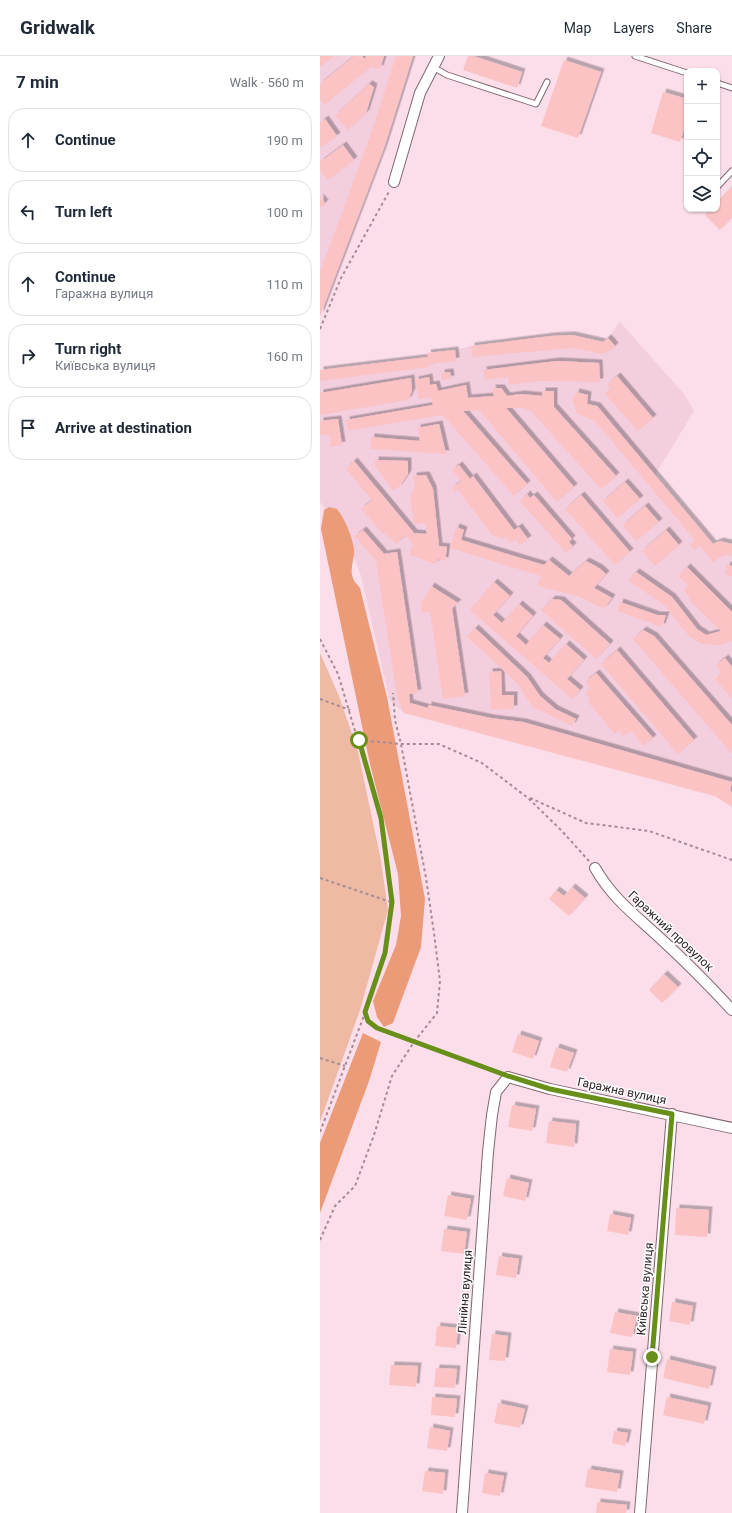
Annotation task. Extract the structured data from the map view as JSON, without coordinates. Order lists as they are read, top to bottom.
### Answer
{
  "streets": {
    "street": [
      "Гаражний провулок",
      "Гаражна вулиця",
      "Київська вулиця",
      "Лінійна вулиця"
    ]
  },
  "crossings": [
    ["Гаражна вулиця", "Київська вулиця"],
    ["Гаражна вулиця", "Лінійна вулиця"]
  ],
  "page": {
    "header": "Gridwalk",
    "nav": ["Map", "Layers", "Share"],
    "heading": ["7 min", "Walk · 560 m"],
    "map_buttons": ["+", "−"],
    "list": [
      ["Continue", "190 m"],
      ["Turn left", "100 m"],
      ["Continue", "Гаражна вулиця", "110 m"],
      ["Turn right", "Київська вулиця", "160 m"],
      "Arrive at destination"
    ]
  }
}
